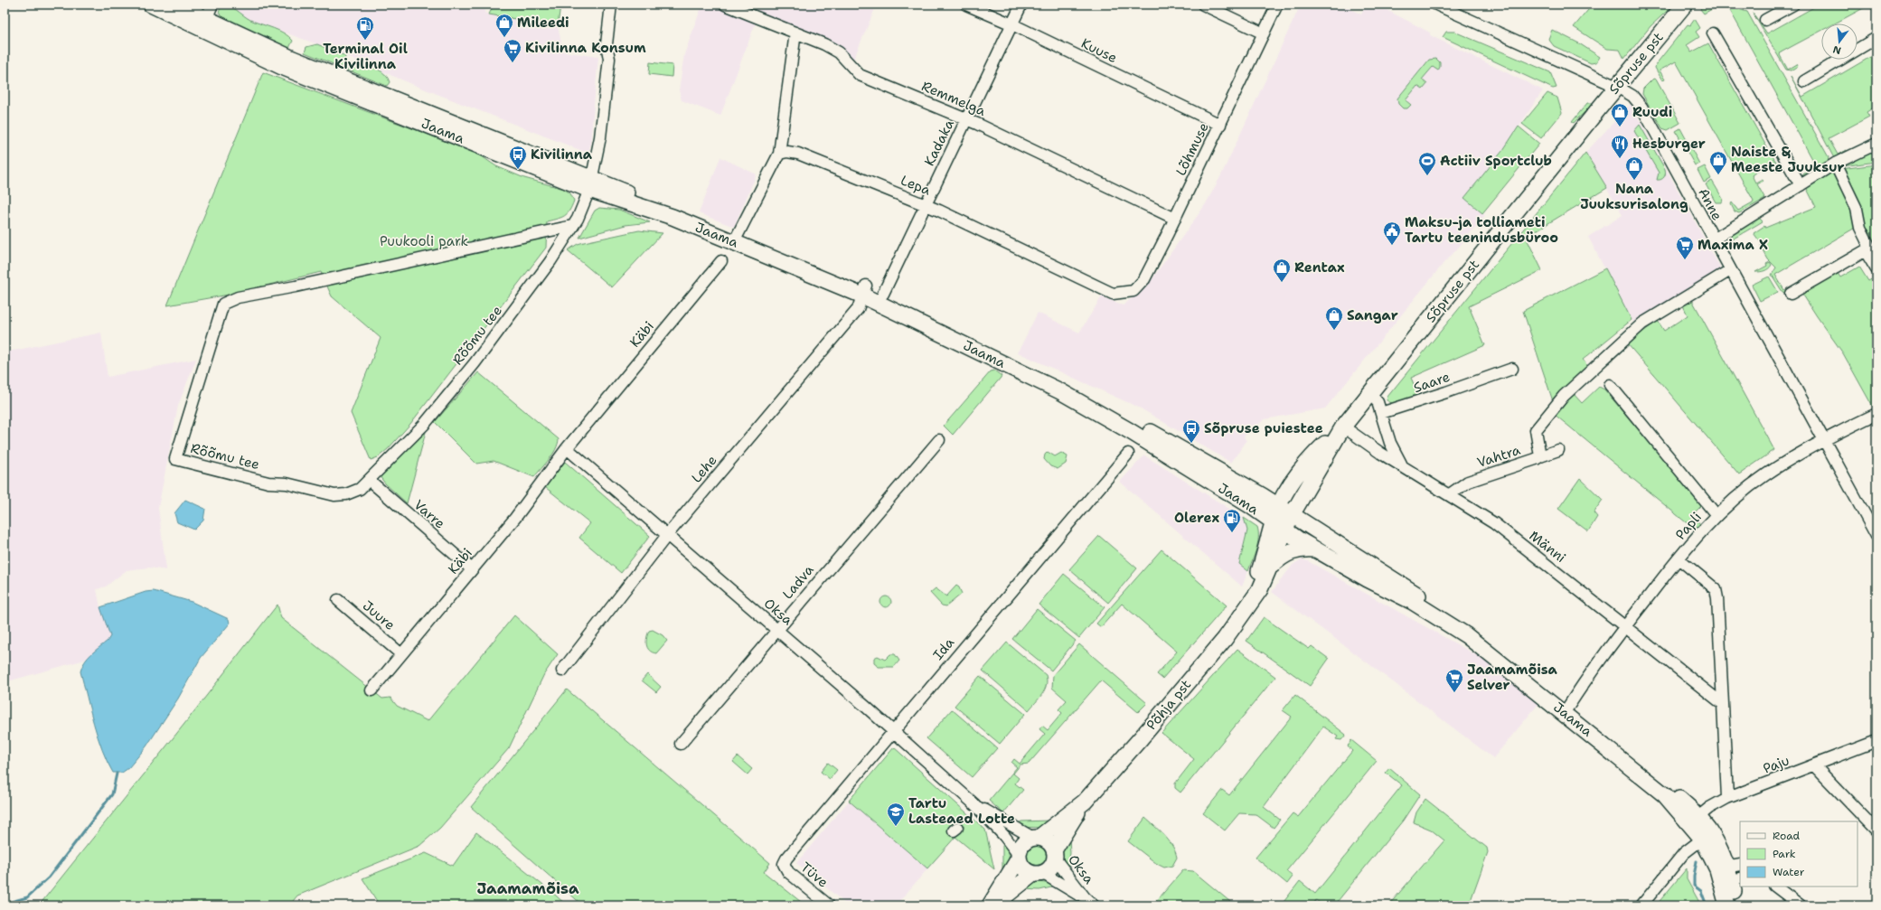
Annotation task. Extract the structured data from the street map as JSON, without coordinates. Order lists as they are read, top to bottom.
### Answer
{
  "streets": {
    "main road": ["Sõpruse pst", "Jaama", "Põhja pst"],
    "street": [
      "Kuuse",
      "Remmelga",
      "Kadaka",
      "Lõhmuse",
      "Lepa",
      "Anne",
      "Käbi",
      "Rõõmu tee",
      "Saare",
      "Vahtra",
      "Lehe",
      "Varre",
      "Papli",
      "Männi",
      "Ladva",
      "Oksa",
      "Juure",
      "Ida",
      "Paju",
      "Tüve"
    ]
  },
  "crossings": [
    ["Kuuse", "Kadaka"],
    ["Kuuse", "Lõhmuse"],
    ["Sõpruse pst", "Jaama"],
    ["Sõpruse pst", "Anne"],
    ["Sõpruse pst", "Männi"],
    ["Sõpruse pst", "Põhja pst"],
    ["Remmelga", "Kadaka"],
    ["Remmelga", "Lõhmuse"],
    ["Jaama", "Kadaka"],
    ["Jaama", "Rõõmu tee"],
    ["Jaama", "Lehe"],
    ["Jaama", "Papli"],
    ["Jaama", "Põhja pst"],
    ["Jaama", "Paju"],
    ["Kadaka", "Lepa"],
    ["Lõhmuse", "Lepa"],
    ["Anne", "Papli"],
    ["Käbi", "Varre"],
    ["Käbi", "Oksa"],
    ["Käbi", "Juure"],
    ["Rõõmu tee", "Varre"],
    ["Vahtra", "Männi"],
    ["Lehe", "Oksa"],
    ["Papli", "Männi"],
    ["Ladva", "Oksa"],
    ["Oksa", "Ida"],
    ["Oksa", "Põhja pst"],
    ["Ida", "Tüve"]
  ],
  "districts": ["Jaamamõisa"],
  "parks": ["Puukooli park"],
  "places": {
    "shop": [
      "Mileedi",
      "Ruudi",
      "Naiste & Meeste Juuksur",
      "Nana Juuksurisalong",
      "Rentax",
      "Sangar"
    ],
    "fuel station": ["Terminal Oil Kivilinna", "Olerex"],
    "supermarket": ["Kivilinna Konsum", "Maxima X", "Jaamamõisa Selver"],
    "restaurant": ["Hesburger"],
    "bus stop": ["Kivilinna", "Sõpruse puiestee"],
    "sports": ["Actiiv Sportclub"],
    "public building": ["Maksu-ja tolliameti Tartu teenindusbüroo"],
    "school or university": ["Tartu Lasteaed Lotte"]
  },
  "legend": ["Road", "Park", "Water"],
  "north": "bottom"
}
